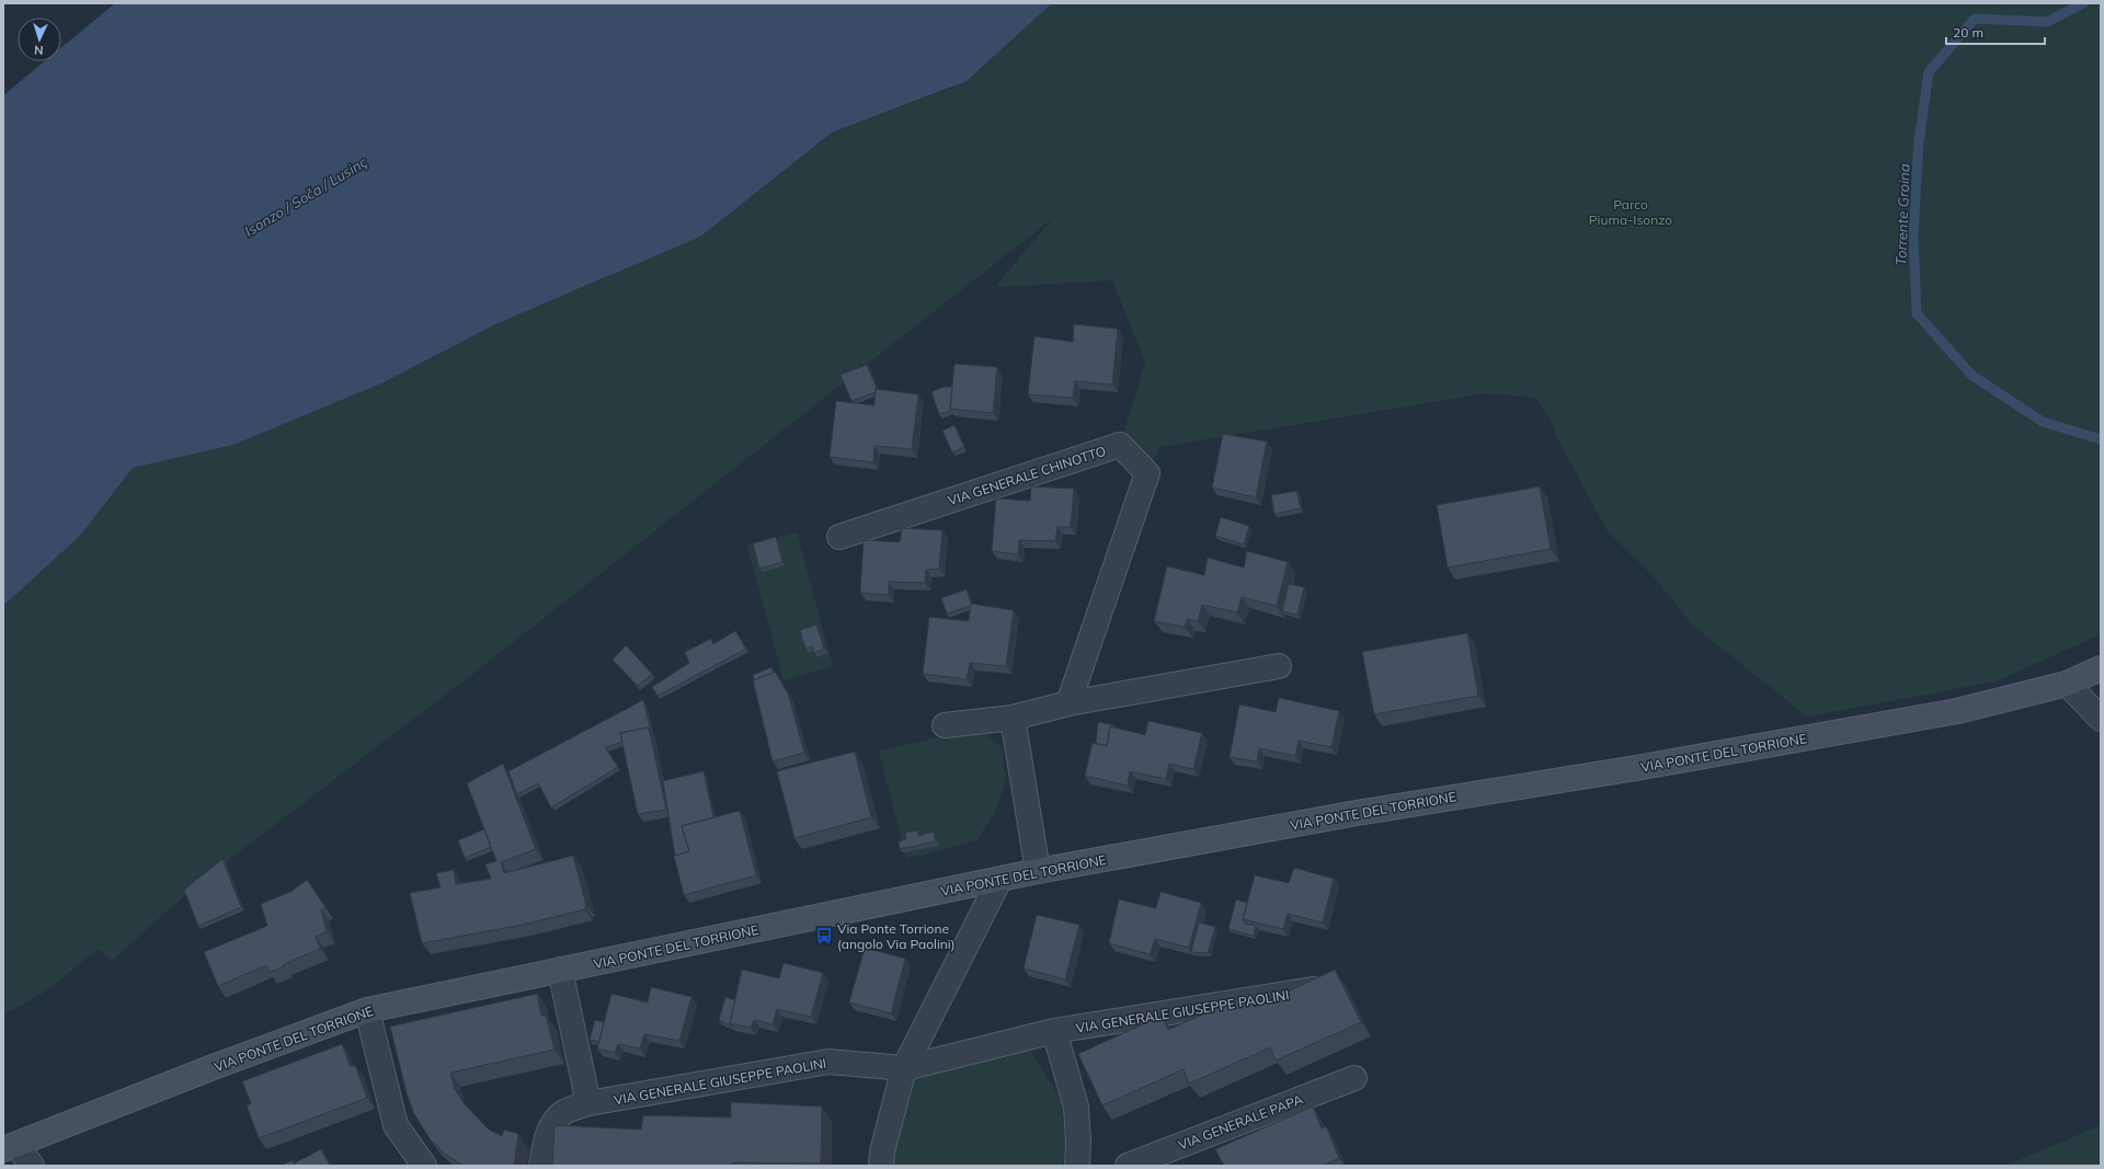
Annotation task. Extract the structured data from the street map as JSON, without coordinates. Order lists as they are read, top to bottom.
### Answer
{
  "streets": {
    "main road": ["VIA PONTE DEL TORRIONE"],
    "street": ["VIA GENERALE CHINOTTO", "VIA GENERALE GIUSEPPE PAOLINI", "VIA GENERALE PAPA"]
  },
  "water": ["Isonzo / Soča / Lusinç", "Torrente Groina"],
  "parks": ["Parco Piuma-Isonzo"],
  "places": {
    "bus stop": ["Via Ponte Torrione (angolo Via Paolini)"]
  },
  "scale_bar": "20 m",
  "north": "bottom"
}
